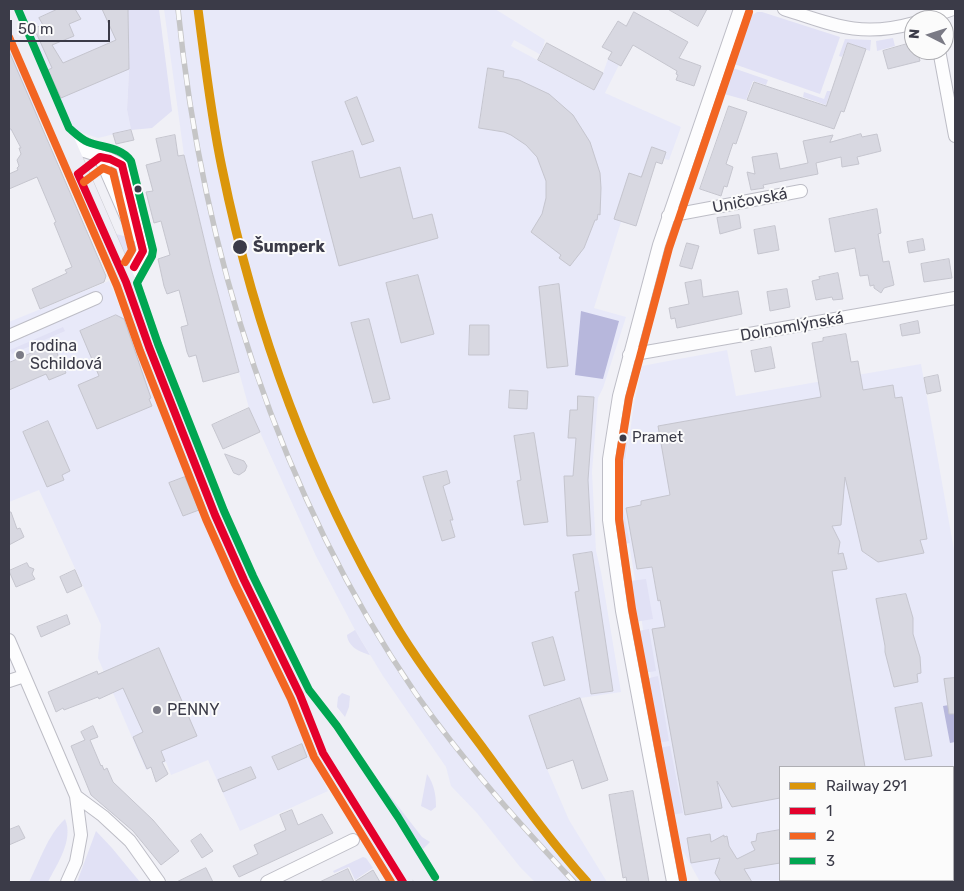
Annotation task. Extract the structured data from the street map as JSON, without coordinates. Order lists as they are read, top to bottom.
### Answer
{
  "streets": {
    "street": ["Uničovská", "Dolnomlýnská"]
  },
  "places": [
    "Šumperk",
    "rodina Schildová",
    "Pramet",
    "PENNY"
  ],
  "lines": [
    "rail line 291",
    "transit line 3",
    "transit line 2",
    "transit line 1"
  ],
  "legend": [
    "Railway 291",
    "1",
    "2",
    "3"
  ],
  "scale_bar": "50 m",
  "north": "left"
}
